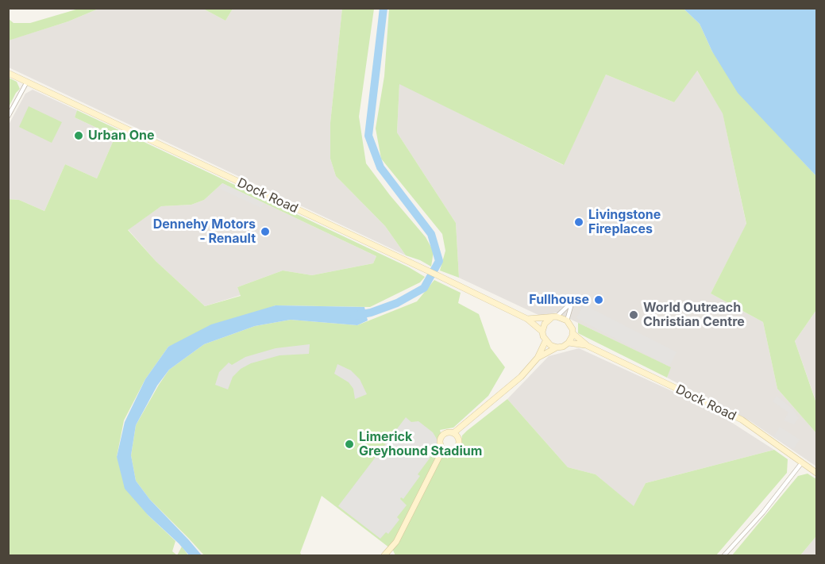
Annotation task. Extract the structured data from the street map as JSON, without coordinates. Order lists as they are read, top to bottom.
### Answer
{
  "streets": {
    "main road": ["Dock Road"]
  },
  "places": [
    "Urban One",
    "Livingstone Fireplaces",
    "Dennehy Motors - Renault",
    "Fullhouse",
    "World Outreach Christian Centre",
    "Limerick Greyhound Stadium"
  ]
}
